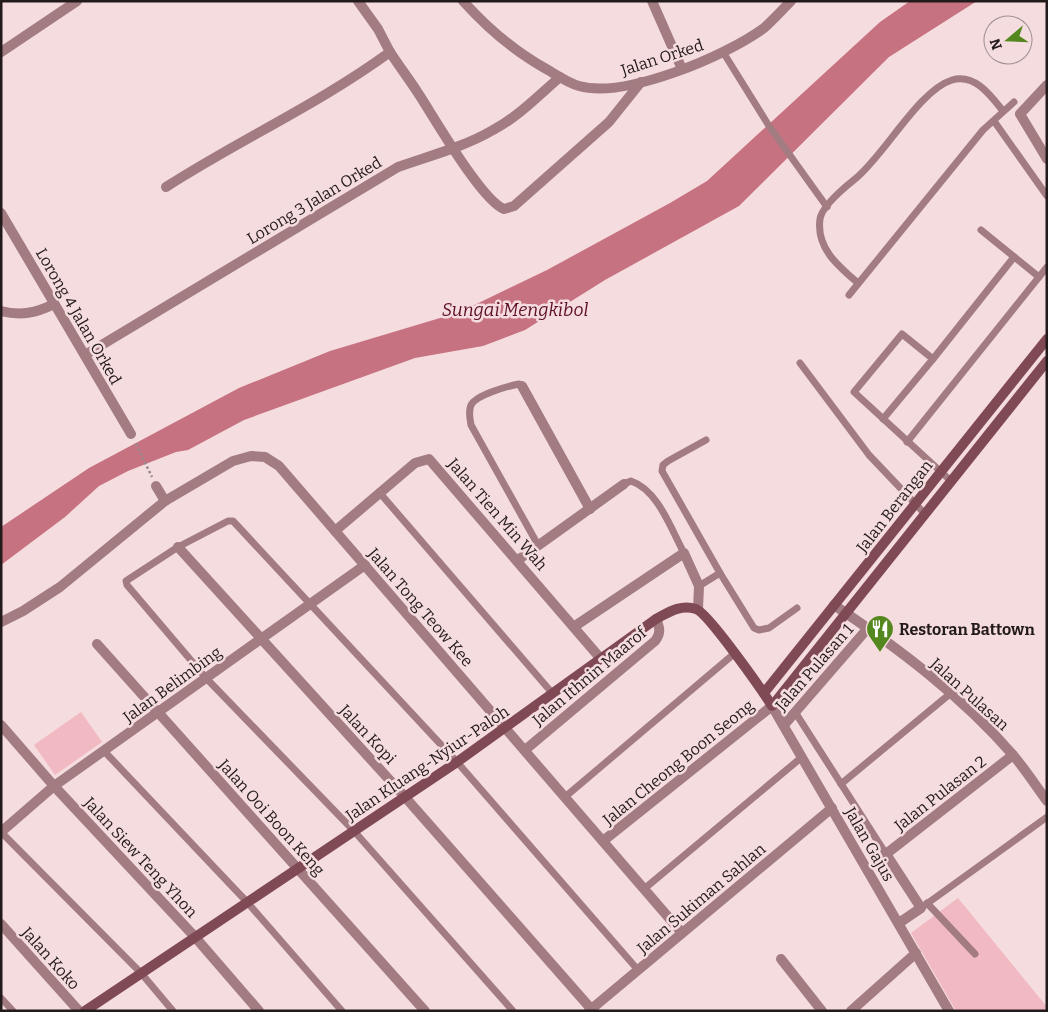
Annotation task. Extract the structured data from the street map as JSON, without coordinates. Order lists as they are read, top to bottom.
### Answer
{
  "streets": {
    "street": [
      "Jalan Orked",
      "Lorong 3 Jalan Orked",
      "Lorong 4 Jalan Orked",
      "Jalan Berangan",
      "Jalan Tien Min Wah",
      "Jalan Tong Teow Kee",
      "Jalan Pulasan 1",
      "Jalan Ithnin Maarof",
      "Jalan Belimbing",
      "Jalan Pulasan",
      "Jalan Kopi",
      "Jalan Cheong Boon Seong",
      "Jalan Kluang-Nyiur-Paloh",
      "Jalan Pulasan 2",
      "Jalan Ooi Boon Keng",
      "Jalan Gajus",
      "Jalan Siew Teng Yhon",
      "Jalan Sukiman Sahlan",
      "Jalan Koko"
    ]
  },
  "crossings": [
    ["Jalan Orked", "Lorong 3 Jalan Orked"],
    ["Lorong 3 Jalan Orked", "Lorong 4 Jalan Orked"],
    ["Jalan Berangan", "Jalan Pulasan"],
    ["Jalan Berangan", "Jalan Cheong Boon Seong"],
    ["Jalan Berangan", "Jalan Gajus"],
    ["Jalan Tien Min Wah", "Jalan Tong Teow Kee"],
    ["Jalan Tien Min Wah", "Jalan Kluang-Nyiur-Paloh"],
    ["Jalan Tong Teow Kee", "Jalan Ithnin Maarof"],
    ["Jalan Tong Teow Kee", "Jalan Belimbing"],
    ["Jalan Tong Teow Kee", "Jalan Cheong Boon Seong"],
    ["Jalan Tong Teow Kee", "Jalan Kluang-Nyiur-Paloh"],
    ["Jalan Tong Teow Kee", "Jalan Sukiman Sahlan"],
    ["Jalan Pulasan 1", "Jalan Pulasan"],
    ["Jalan Pulasan 1", "Jalan Gajus"],
    ["Jalan Ithnin Maarof", "Jalan Kluang-Nyiur-Paloh"],
    ["Jalan Belimbing", "Jalan Kopi"],
    ["Jalan Belimbing", "Jalan Ooi Boon Keng"],
    ["Jalan Belimbing", "Jalan Siew Teng Yhon"],
    ["Jalan Pulasan", "Jalan Pulasan 2"],
    ["Jalan Kopi", "Jalan Kluang-Nyiur-Paloh"],
    ["Jalan Kopi", "Jalan Sukiman Sahlan"],
    ["Jalan Cheong Boon Seong", "Jalan Gajus"],
    ["Jalan Kluang-Nyiur-Paloh", "Jalan Ooi Boon Keng"],
    ["Jalan Kluang-Nyiur-Paloh", "Jalan Siew Teng Yhon"],
    ["Jalan Gajus", "Jalan Sukiman Sahlan"]
  ],
  "water": ["Sungai Mengkibol"],
  "places": {
    "restaurant": ["Restoran Battown"]
  },
  "north": "left"
}
